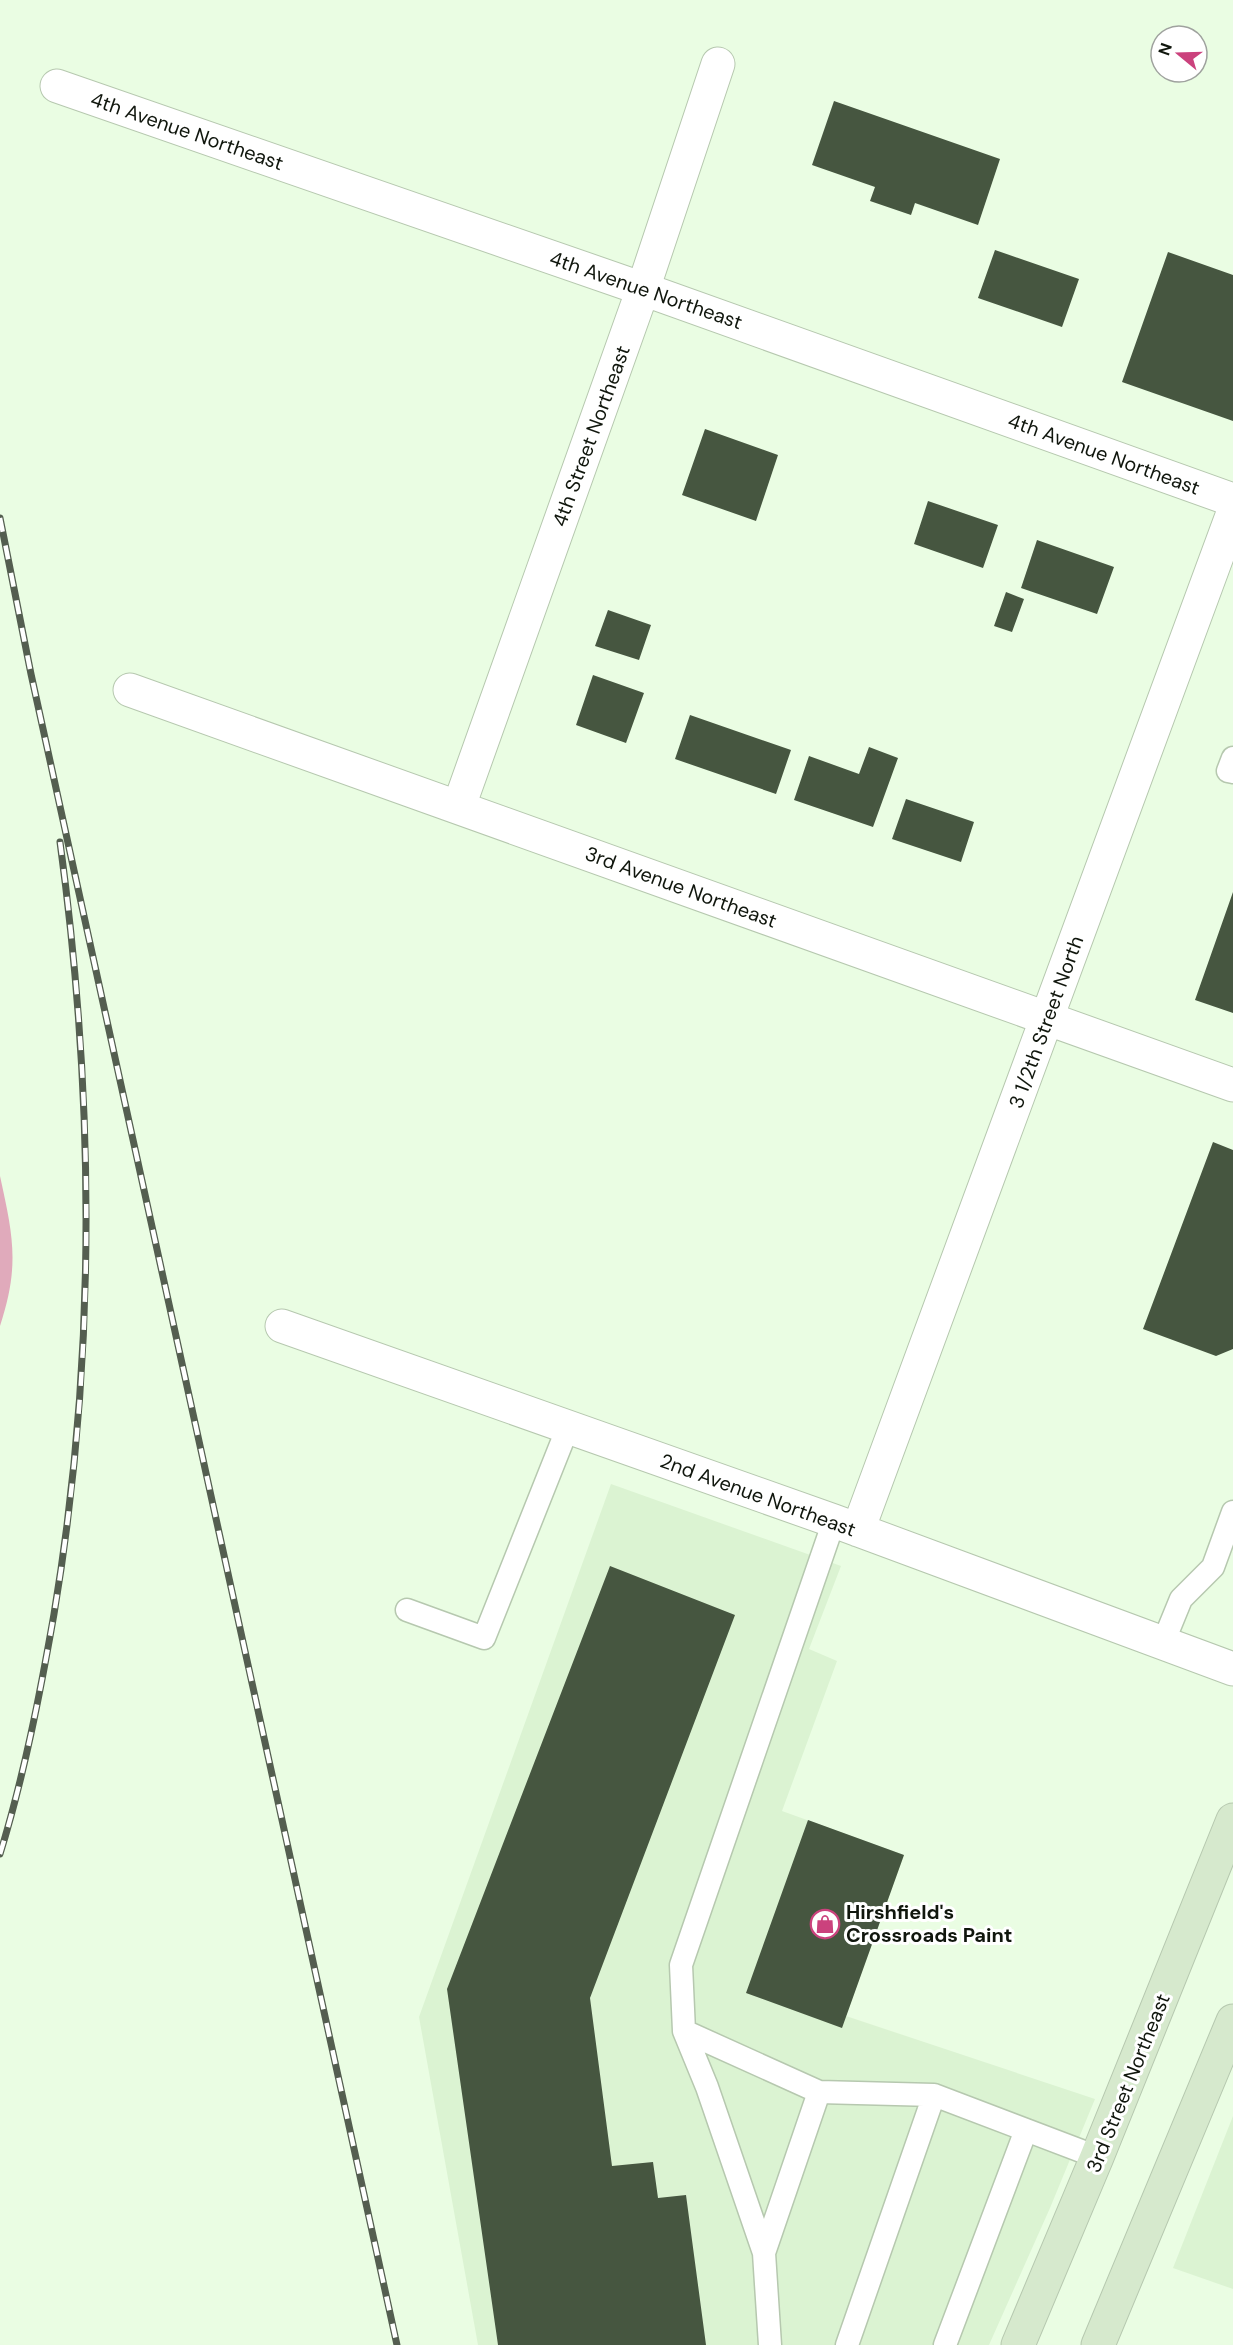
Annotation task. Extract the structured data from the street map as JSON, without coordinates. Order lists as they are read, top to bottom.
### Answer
{
  "streets": {
    "main road": ["3rd Street Northeast"],
    "street": [
      "4th Avenue Northeast",
      "4th Street Northeast",
      "3rd Avenue Northeast",
      "3 1/2th Street North",
      "2nd Avenue Northeast"
    ]
  },
  "crossings": [
    ["4th Avenue Northeast", "4th Street Northeast"],
    ["4th Street Northeast", "3rd Avenue Northeast"],
    ["3rd Avenue Northeast", "3 1/2th Street North"],
    ["3 1/2th Street North", "2nd Avenue Northeast"]
  ],
  "places": {
    "shop": ["Hirshfield's Crossroads Paint"]
  },
  "north": "left"
}
